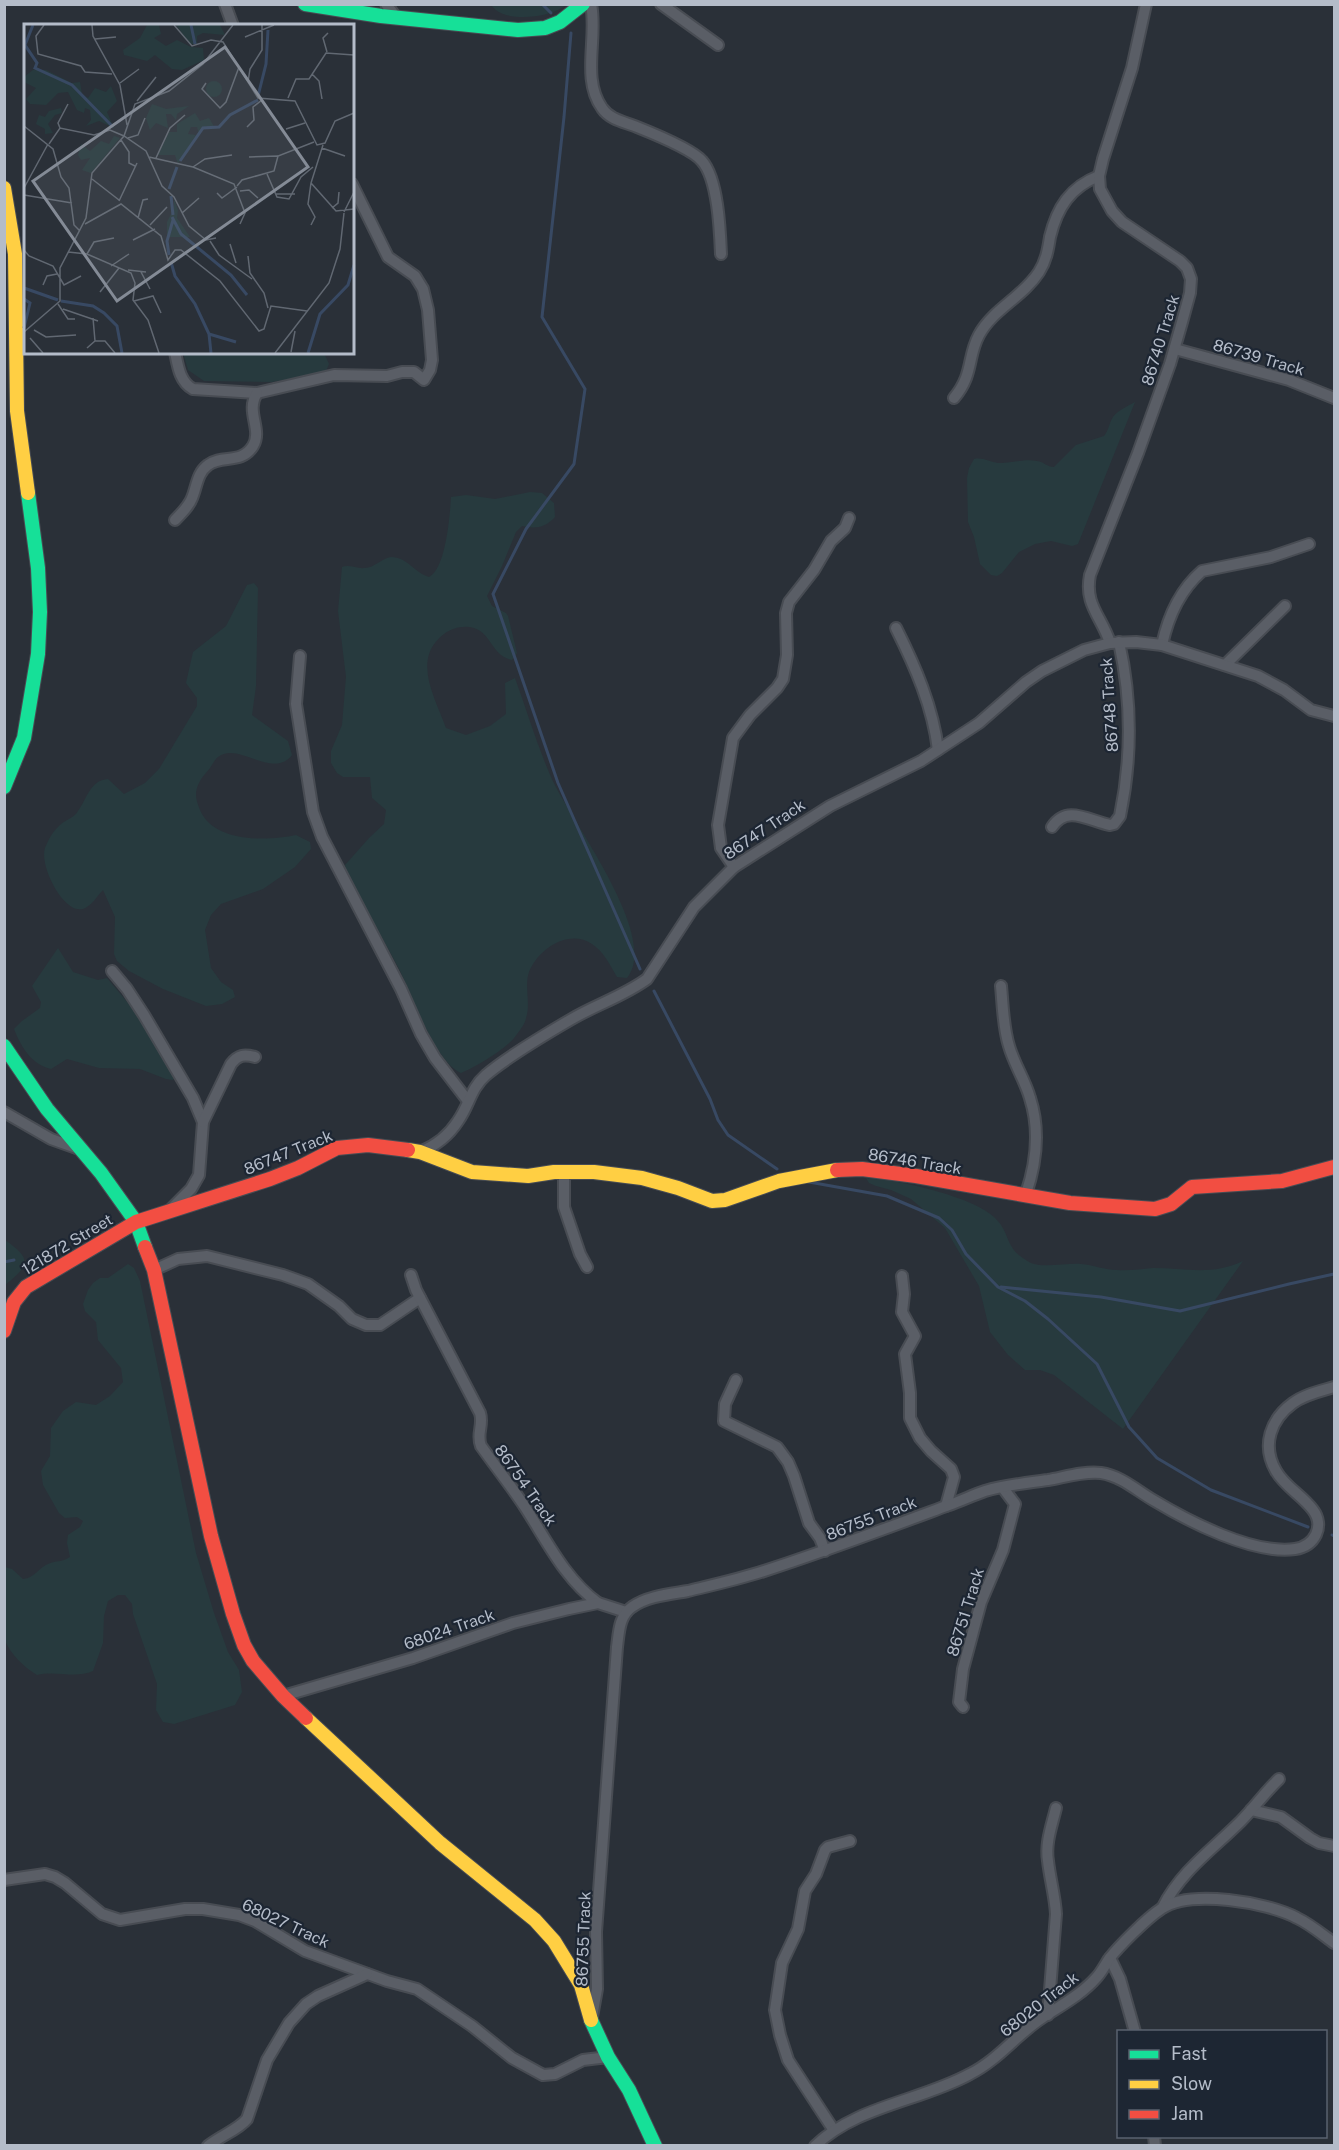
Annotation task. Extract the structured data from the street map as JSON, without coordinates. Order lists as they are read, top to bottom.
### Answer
{
  "streets": {
    "street": [
      "86740 Track",
      "86739 Track",
      "86748 Track",
      "86747 Track",
      "86746 Track",
      "121872 Street",
      "86754 Track",
      "86755 Track",
      "86751 Track",
      "68024 Track",
      "68027 Track",
      "68020 Track"
    ]
  },
  "crossings": [
    ["86740 Track", "86739 Track"],
    ["86740 Track", "86748 Track"],
    ["86740 Track", "86747 Track"],
    ["86748 Track", "86747 Track"],
    ["86747 Track", "86746 Track"],
    ["86747 Track", "121872 Street"],
    ["86754 Track", "68024 Track"],
    ["86755 Track", "86751 Track"]
  ],
  "legend": ["Fast", "Slow", "Jam"]
}
